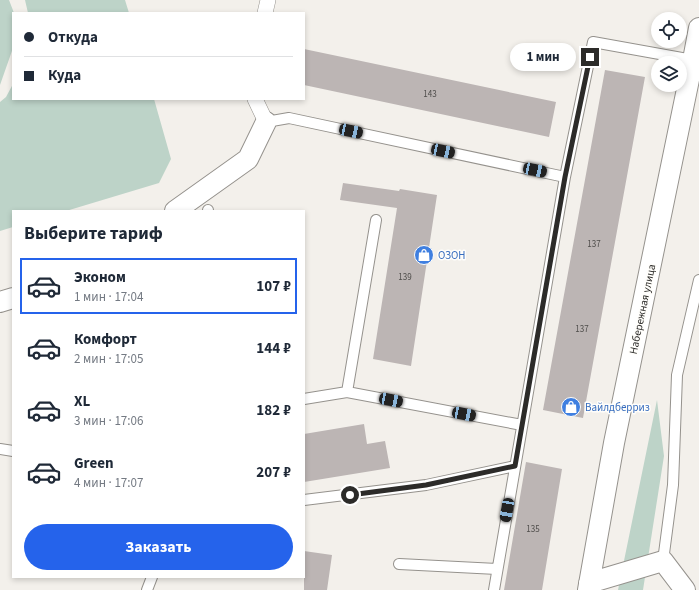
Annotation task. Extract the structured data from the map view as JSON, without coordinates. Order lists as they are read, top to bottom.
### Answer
{
  "streets": {
    "street": ["Набережная улица"]
  },
  "places": {
    "shop": ["ОЗОН", "Вайлдберриз"]
  },
  "house_numbers": [
    "143",
    "137",
    "139",
    "137",
    "135"
  ],
  "page": {
    "banner": ["Откуда", "Куда"],
    "bubble": "1 мин",
    "heading": "Выберите тариф",
    "list": [
      {
        "name": "Эконом",
        "note": "1 мин · 17:04",
        "value": "107 ₽"
      },
      {
        "name": "Комфорт",
        "note": "2 мин · 17:05",
        "value": "144 ₽"
      },
      {
        "name": "XL",
        "note": "3 мин · 17:06",
        "value": "182 ₽"
      },
      {
        "name": "Green",
        "note": "4 мин · 17:07",
        "value": "207 ₽"
      }
    ],
    "buttons": "Заказать"
  }
}
